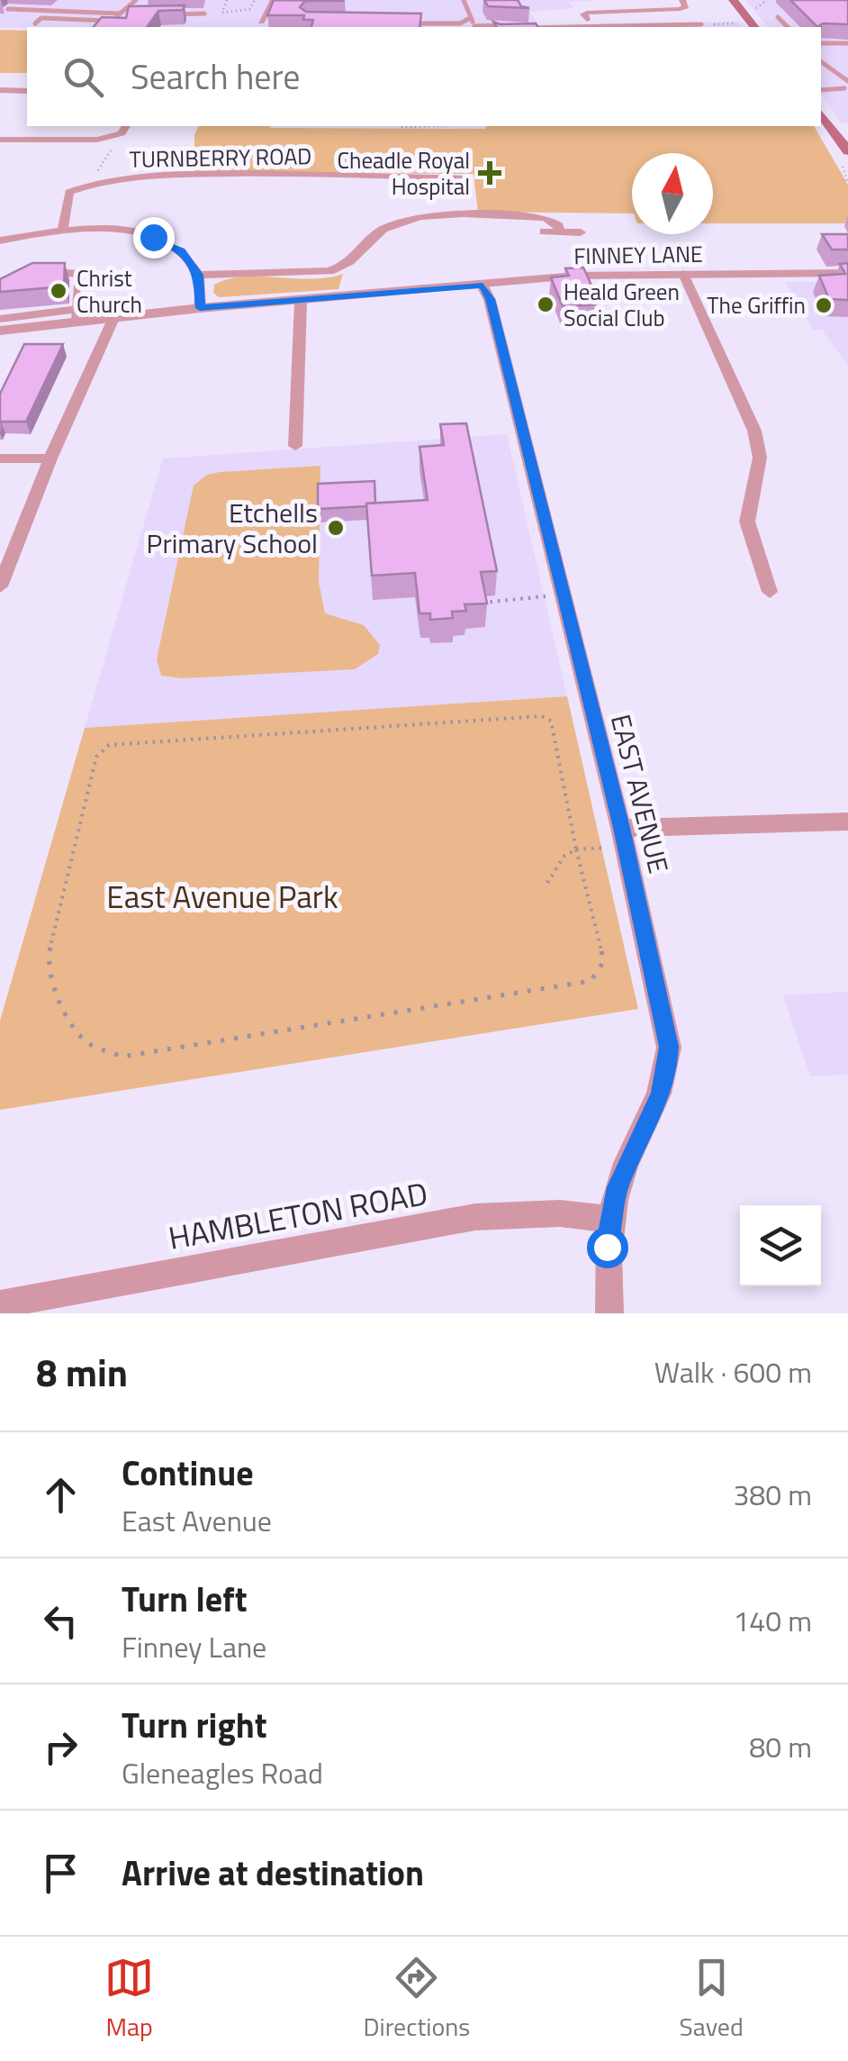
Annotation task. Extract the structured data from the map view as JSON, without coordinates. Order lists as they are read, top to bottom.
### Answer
{
  "streets": {
    "street": [
      "TURNBERRY ROAD",
      "FINNEY LANE",
      "EAST AVENUE",
      "HAMBLETON ROAD"
    ]
  },
  "crossings": [
    ["FINNEY LANE", "EAST AVENUE"],
    ["EAST AVENUE", "HAMBLETON ROAD"]
  ],
  "parks": ["East Avenue Park"],
  "places": {
    "health": ["Cheadle Royal Hospital"],
    "other": [
      "Christ Church",
      "Heald Green Social Club",
      "The Griffin",
      "Etchells Primary School"
    ]
  },
  "north": "top",
  "page": {
    "search": "Search here",
    "heading": ["8 min", "Walk · 600 m"],
    "list": [
      ["Continue", "East Avenue", "380 m"],
      ["Turn left", "Finney Lane", "140 m"],
      ["Turn right", "Gleneagles Road", "80 m"],
      "Arrive at destination"
    ],
    "nav": ["Map", "Directions", "Saved"]
  }
}
